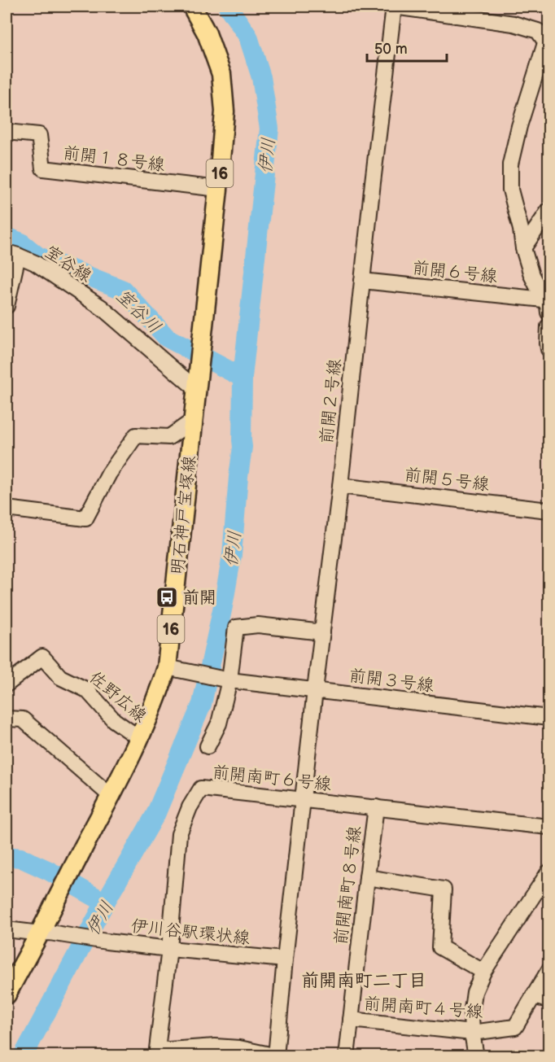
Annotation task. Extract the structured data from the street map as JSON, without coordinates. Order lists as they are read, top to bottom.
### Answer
{
  "streets": {
    "main road": ["16", "明石神戸宝塚線"],
    "street": [
      "前開１８号線",
      "室谷線",
      "前開６号線",
      "前開２号線",
      "前開５号線",
      "前開３号線",
      "佐野広線",
      "前開南町６号線",
      "前開南町８号線",
      "伊川谷駅環状線",
      "前開南町４号線"
    ]
  },
  "crossings": [
    ["前開１８号線", "明石神戸宝塚線"],
    ["室谷線", "明石神戸宝塚線"],
    ["前開６号線", "前開２号線"],
    ["前開２号線", "前開５号線"],
    ["前開２号線", "前開３号線"],
    ["前開２号線", "前開南町６号線"],
    ["前開２号線", "伊川谷駅環状線"],
    ["明石神戸宝塚線", "佐野広線"],
    ["明石神戸宝塚線", "伊川谷駅環状線"],
    ["前開南町６号線", "前開南町８号線"],
    ["前開南町６号線", "伊川谷駅環状線"],
    ["前開南町８号線", "前開南町４号線"]
  ],
  "districts": ["前開南町二丁目"],
  "water": ["伊川", "室谷川"],
  "places": {
    "bus stop": ["前開"]
  },
  "scale_bar": "50 m"
}
